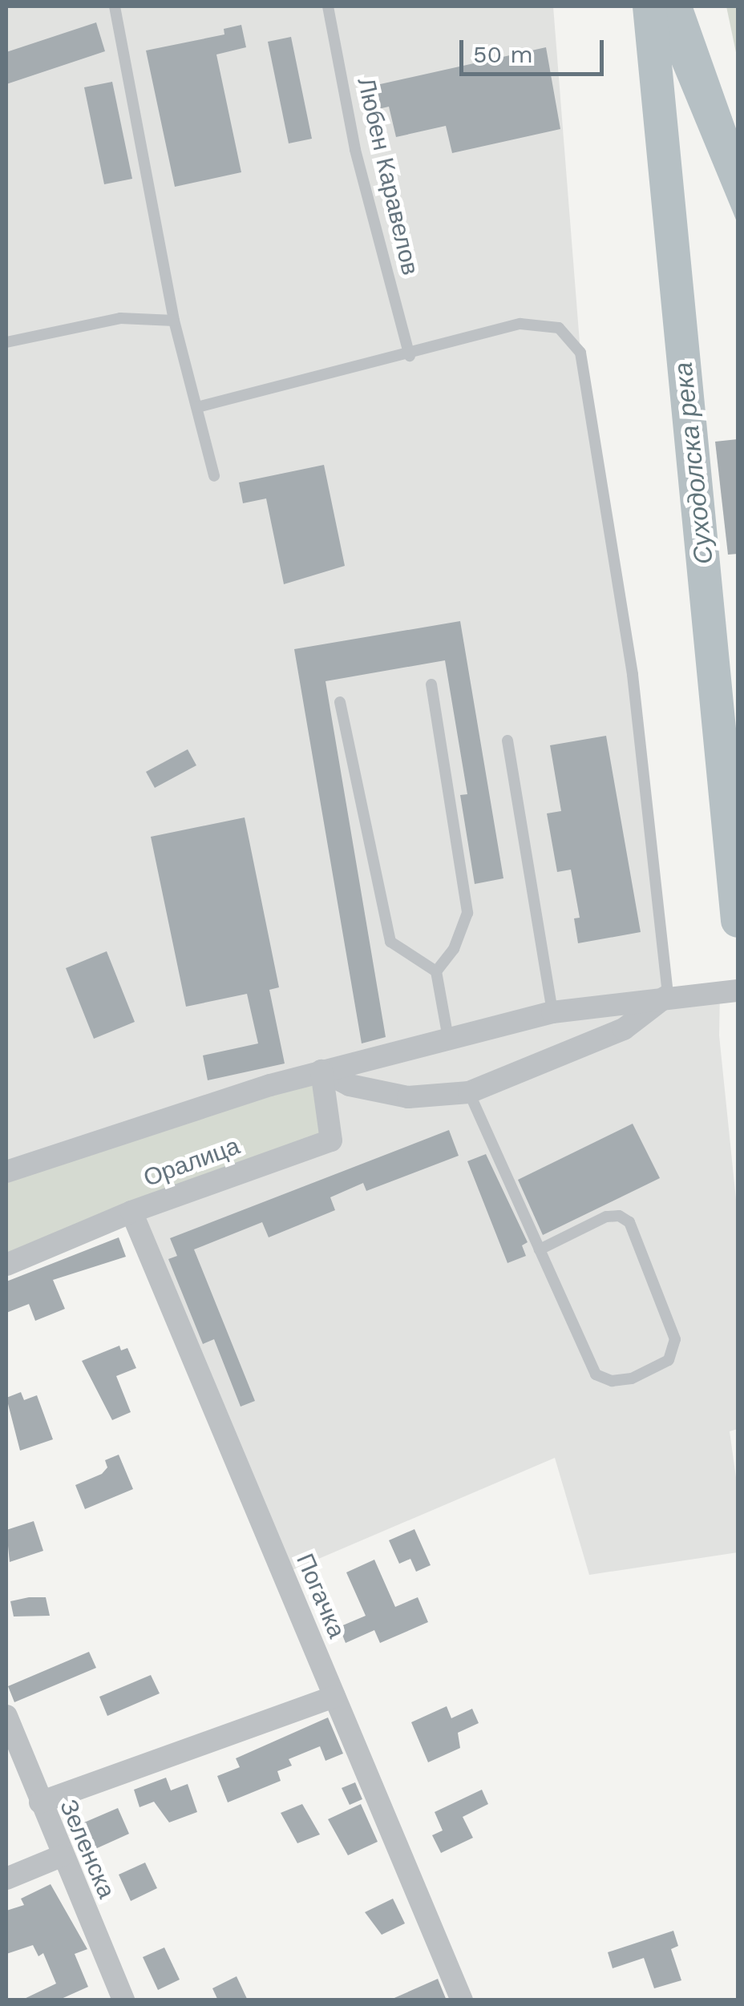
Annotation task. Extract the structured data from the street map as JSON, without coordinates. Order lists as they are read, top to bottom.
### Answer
{
  "streets": {
    "street": ["Оралица", "Погачка", "Зеленска"],
    "lane": ["Любен Каравелов"]
  },
  "crossings": [
    ["Оралица", "Погачка"]
  ],
  "water": ["Суходолска река"],
  "scale_bar": "50 m"
}
